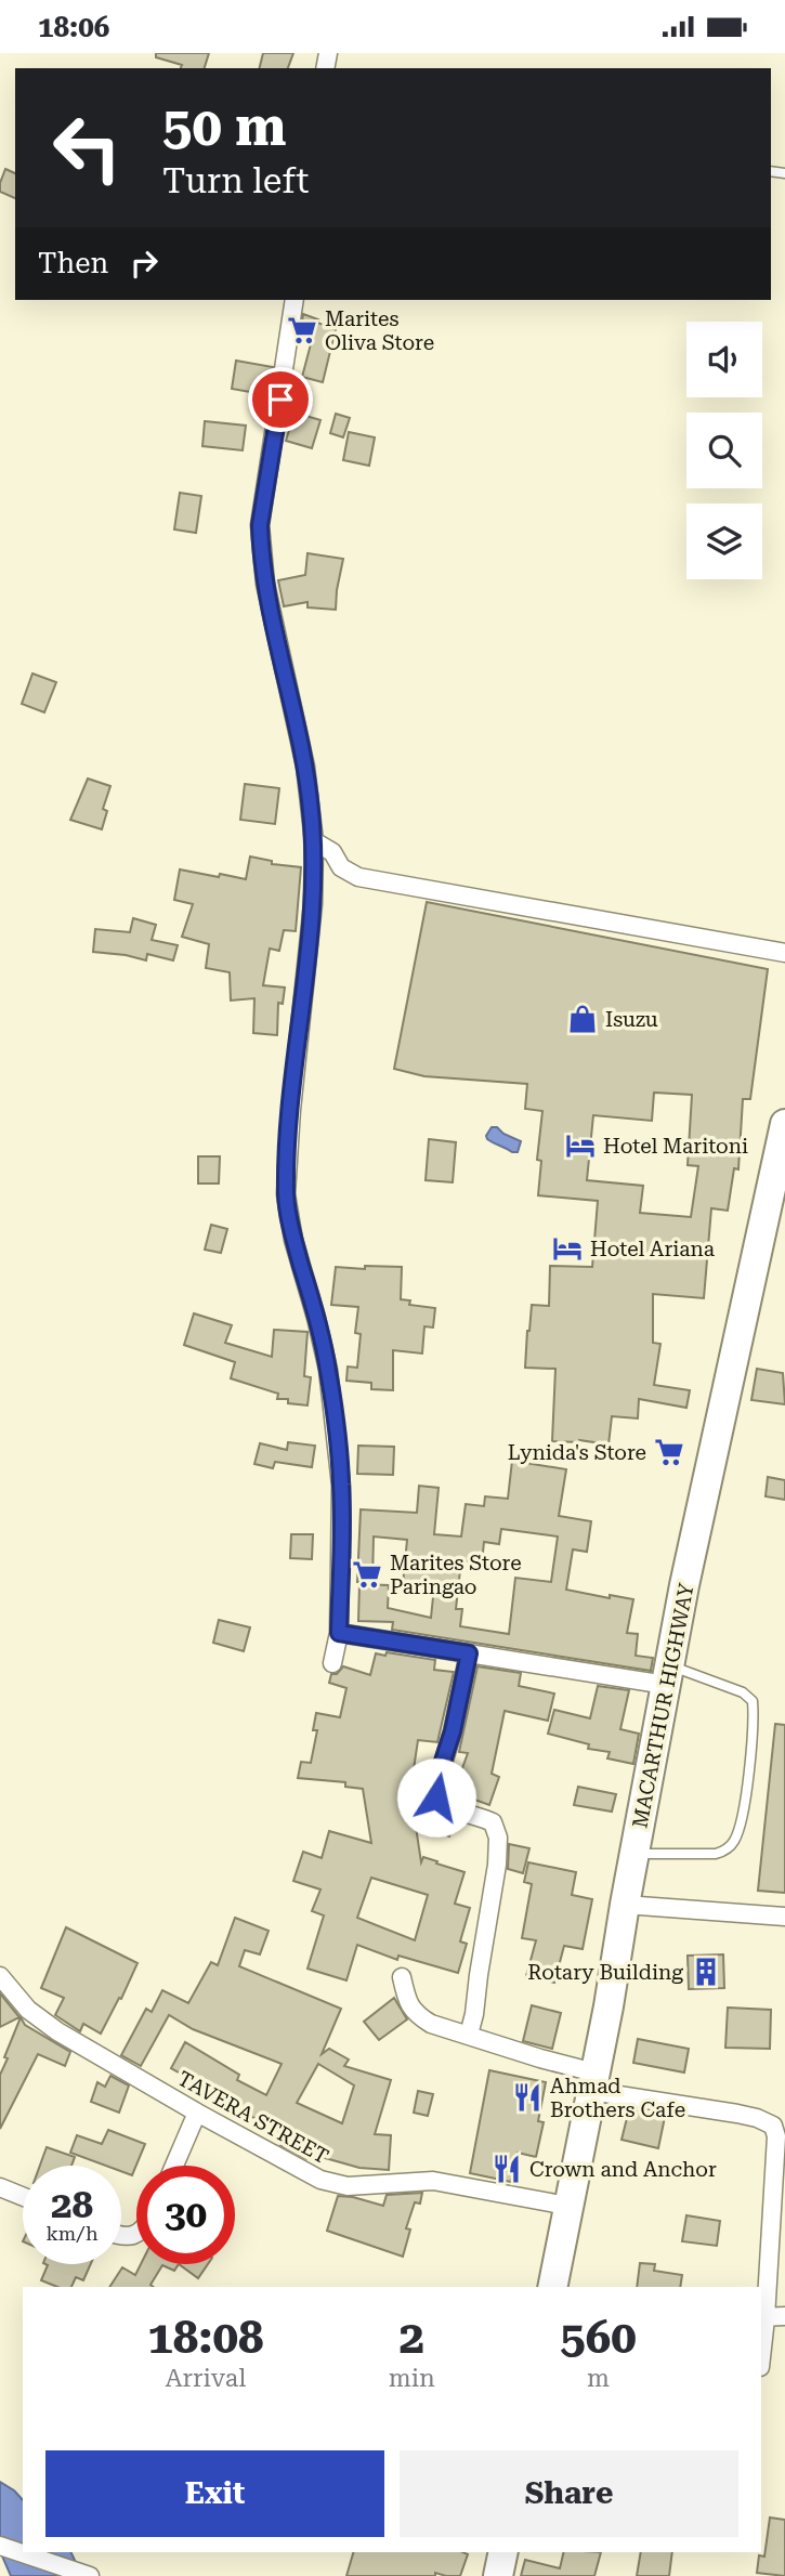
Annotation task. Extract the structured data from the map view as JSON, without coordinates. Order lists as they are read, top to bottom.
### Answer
{
  "streets": {
    "highway": ["MACARTHUR HIGHWAY"],
    "street": ["TAVERA STREET"]
  },
  "crossings": [
    ["MACARTHUR HIGHWAY", "TAVERA STREET"]
  ],
  "places": {
    "supermarket": ["Marites Oliva Store", "Lynida's Store", "Marites Store Paringao"],
    "shop": ["Isuzu"],
    "hotel": ["Hotel Maritoni", "Hotel Ariana"],
    "building": ["Rotary Building"],
    "restaurant": ["Ahmad Brothers Cafe", "Crown and Anchor"]
  },
  "page": {
    "status": "18:06",
    "turn": ["50 m", "Turn left"],
    "then": "Then",
    "speed": "28 km/h",
    "limit": "30",
    "eta": [
      "18:08",
      "Arrival",
      "2",
      "min",
      "560",
      "m"
    ],
    "buttons": ["Exit", "Share"]
  }
}
